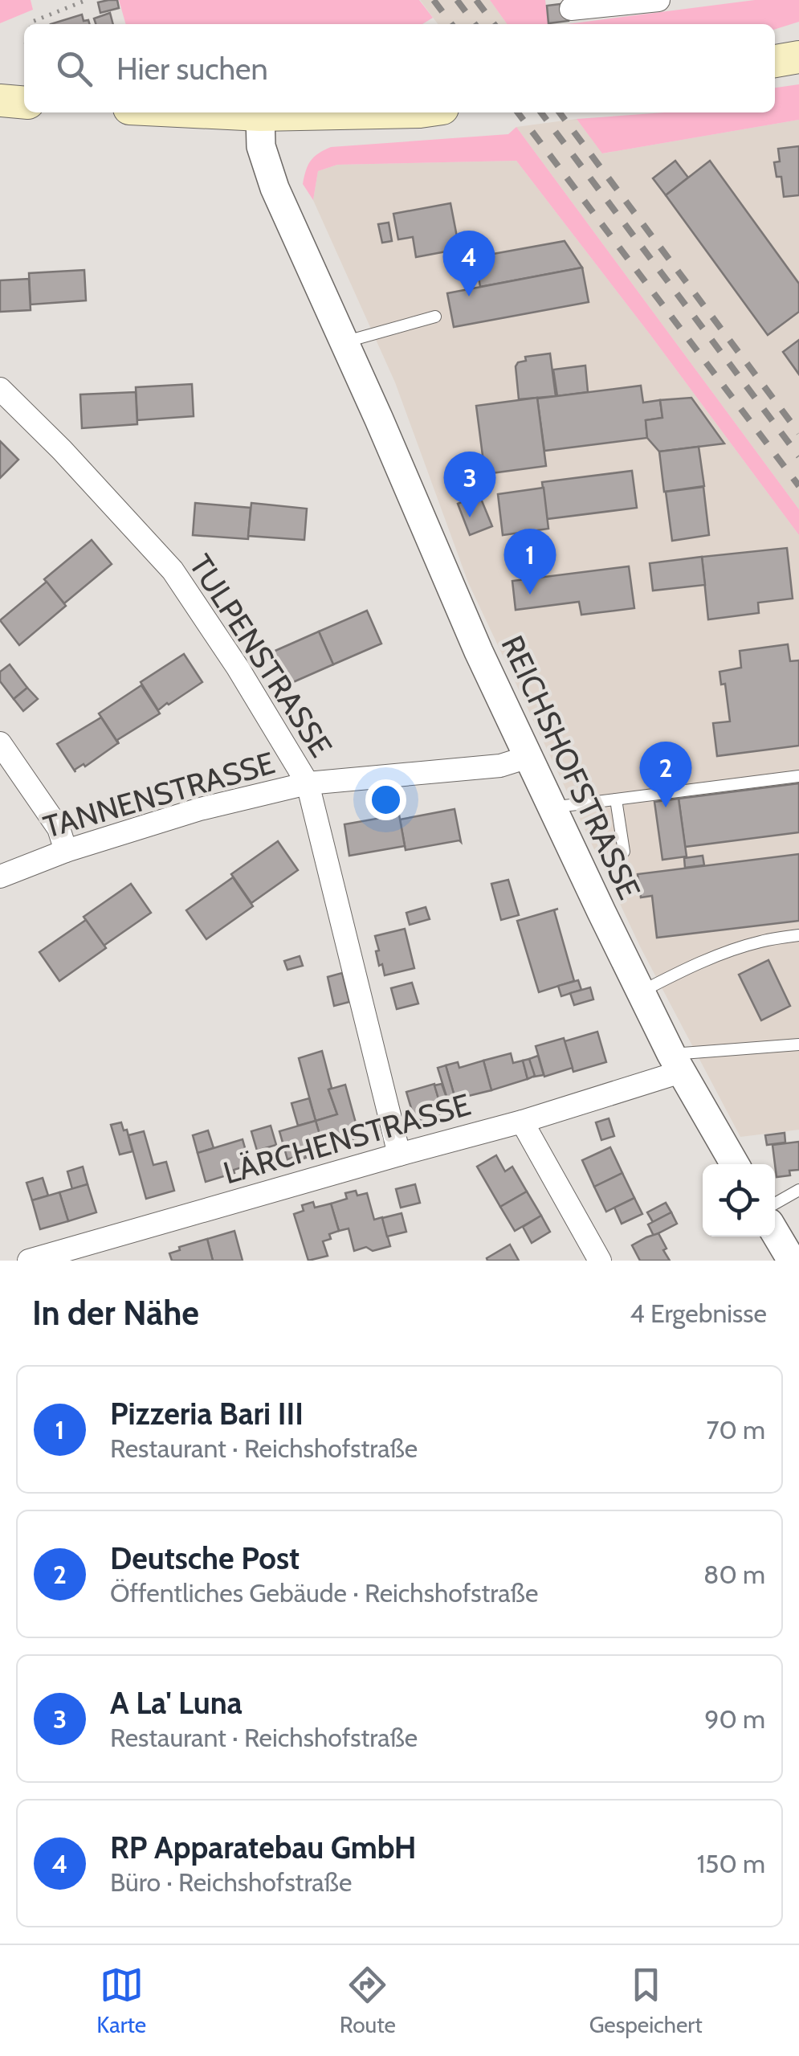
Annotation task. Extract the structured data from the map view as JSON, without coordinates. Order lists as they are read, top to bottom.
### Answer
{
  "streets": {
    "street": [
      "TULPENSTRASSE",
      "REICHSHOFSTRASSE",
      "TANNENSTRASSE",
      "LÄRCHENSTRASSE"
    ]
  },
  "crossings": [
    ["TULPENSTRASSE", "TANNENSTRASSE"],
    ["TULPENSTRASSE", "LÄRCHENSTRASSE"],
    ["REICHSHOFSTRASSE", "TANNENSTRASSE"],
    ["REICHSHOFSTRASSE", "LÄRCHENSTRASSE"]
  ],
  "page": {
    "search": "Hier suchen",
    "pins": [
      "4",
      "3",
      "1",
      "2"
    ],
    "heading": ["In der Nähe", "4 Ergebnisse"],
    "list": [
      {
        "mark": "1",
        "name": "Pizzeria Bari III",
        "note": "Restaurant · Reichshofstraße",
        "value": "70 m"
      },
      {
        "mark": "2",
        "name": "Deutsche Post",
        "note": "Öffentliches Gebäude · Reichshofstraße",
        "value": "80 m"
      },
      {
        "mark": "3",
        "name": "A La' Luna",
        "note": "Restaurant · Reichshofstraße",
        "value": "90 m"
      },
      {
        "mark": "4",
        "name": "RP Apparatebau GmbH",
        "note": "Büro · Reichshofstraße",
        "value": "150 m"
      }
    ],
    "nav": ["Karte", "Route", "Gespeichert"]
  }
}
